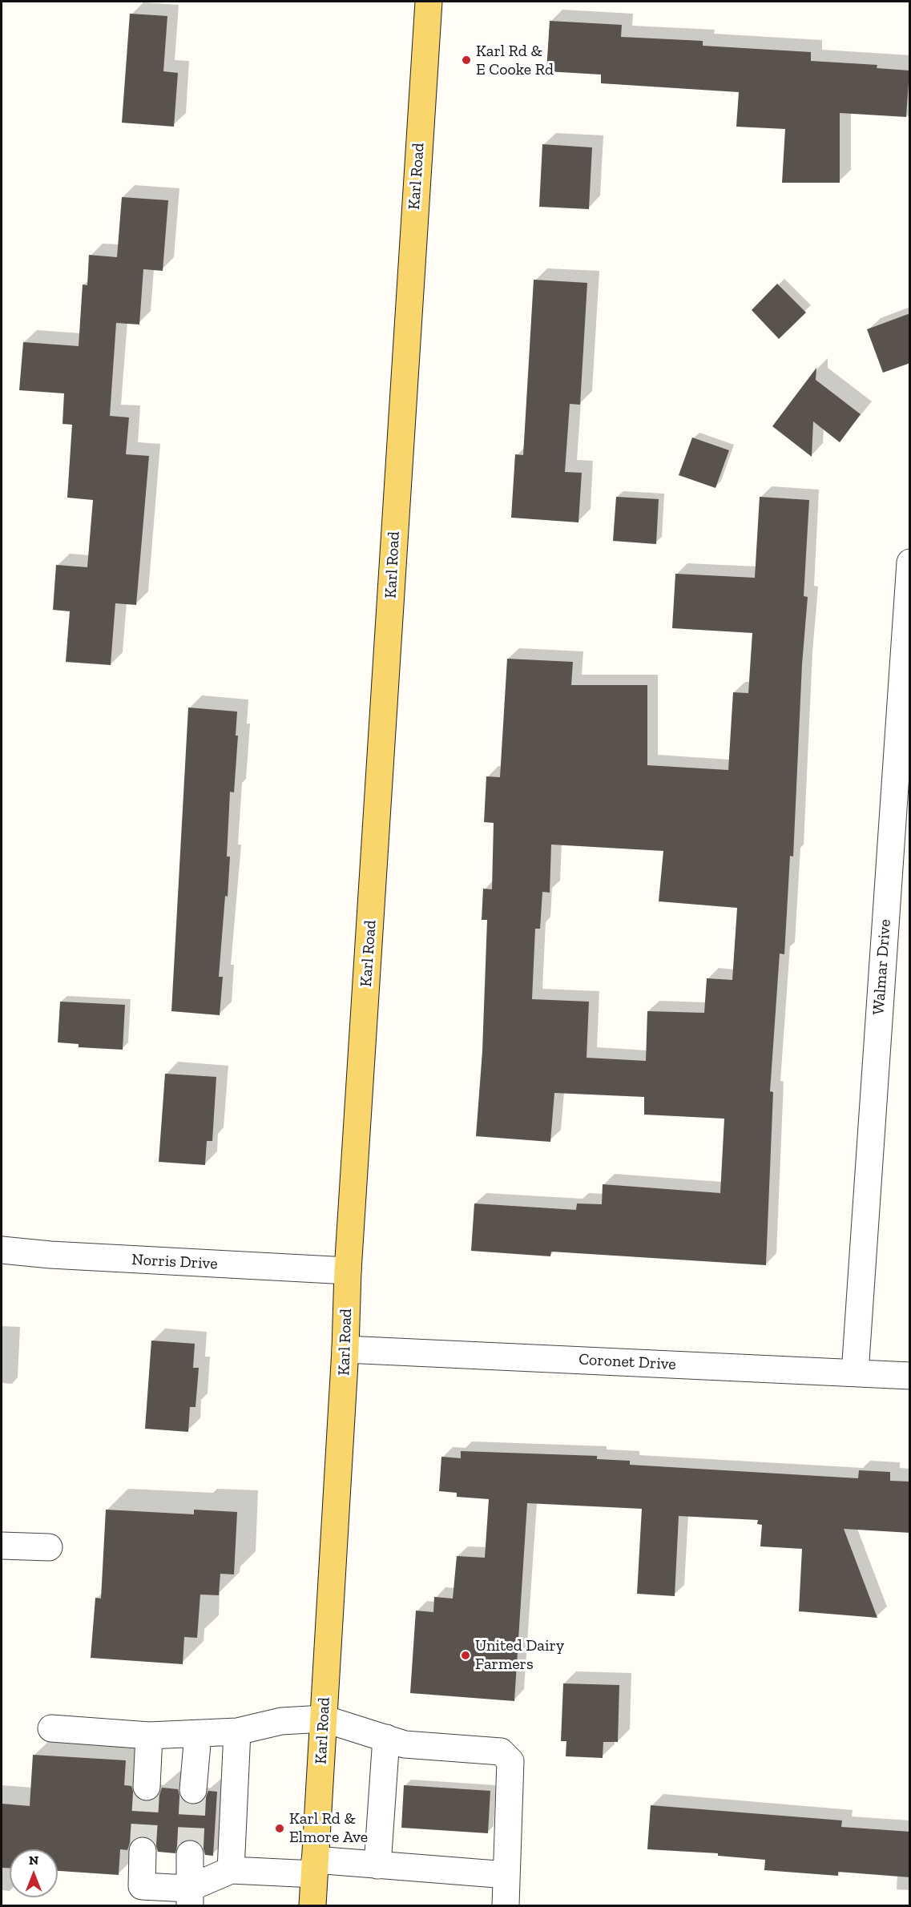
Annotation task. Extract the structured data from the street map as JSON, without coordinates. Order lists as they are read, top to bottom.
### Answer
{
  "streets": {
    "main road": ["Karl Road"],
    "street": ["Walmar Drive", "Norris Drive", "Coronet Drive"]
  },
  "crossings": [
    ["Karl Road", "Norris Drive"],
    ["Karl Road", "Coronet Drive"],
    ["Walmar Drive", "Coronet Drive"]
  ],
  "places": ["Karl Rd & E Cooke Rd", "United Dairy Farmers", "Karl Rd & Elmore Ave"],
  "north": "top"
}
